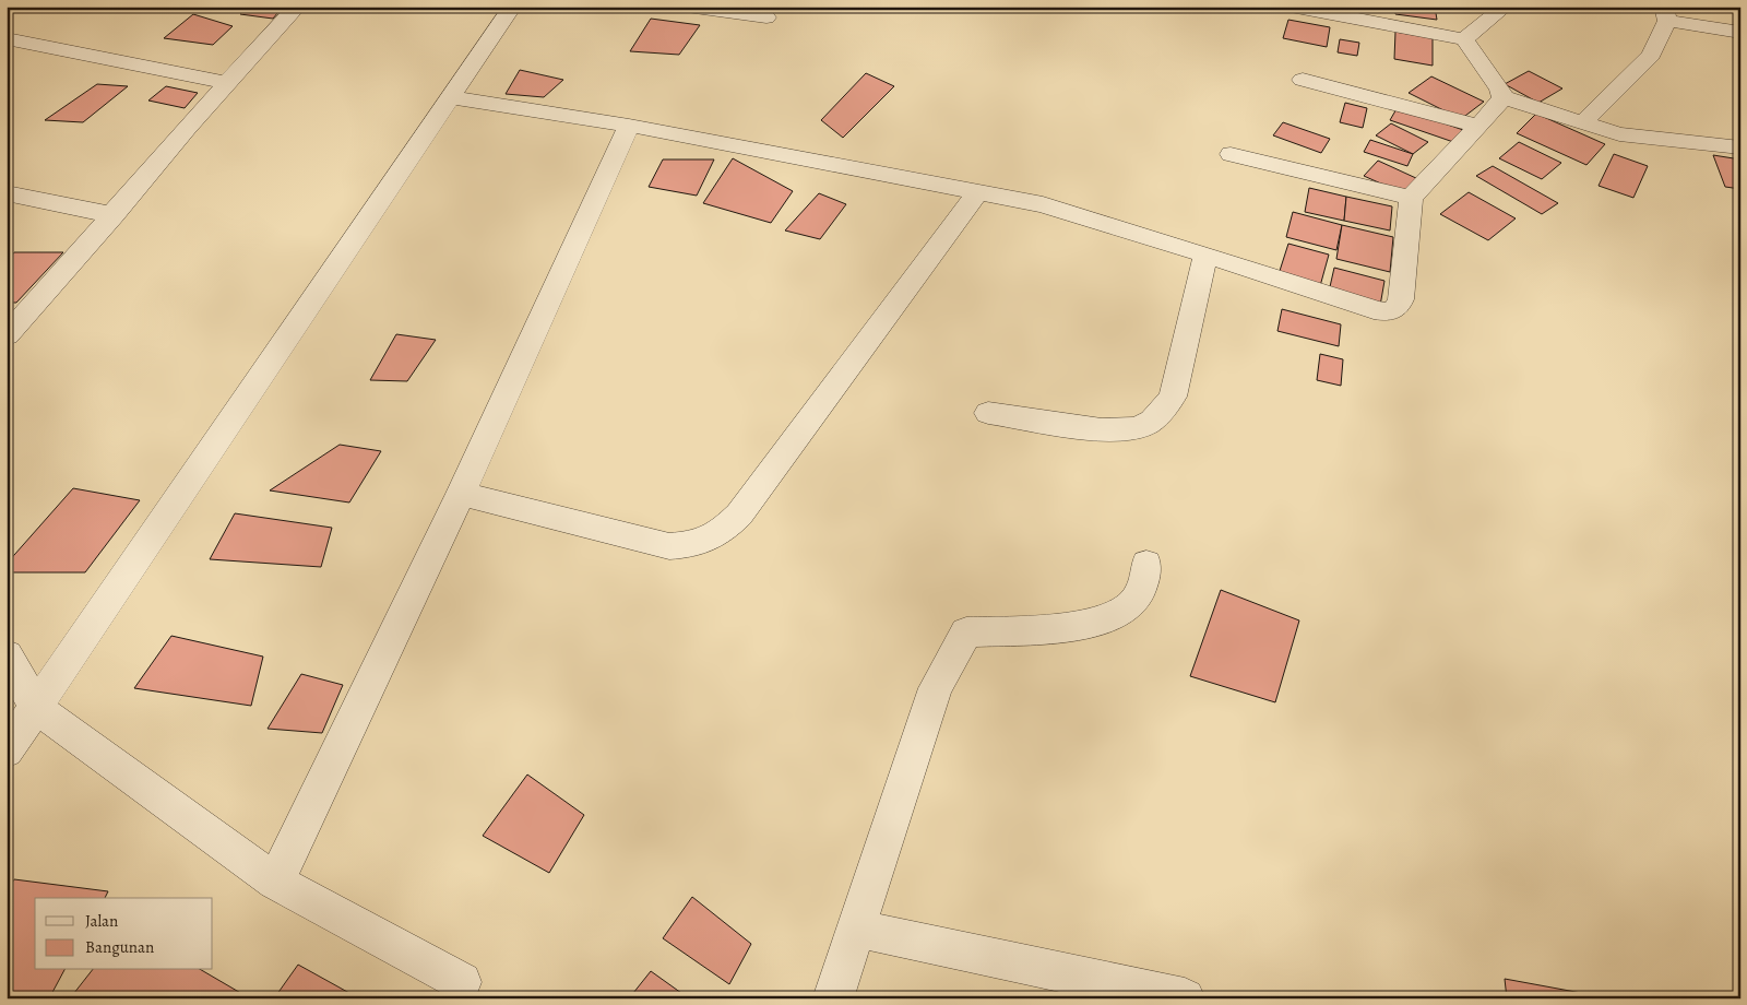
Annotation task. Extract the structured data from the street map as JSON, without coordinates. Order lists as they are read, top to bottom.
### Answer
{
  "legend": ["Jalan", "Bangunan"]
}
